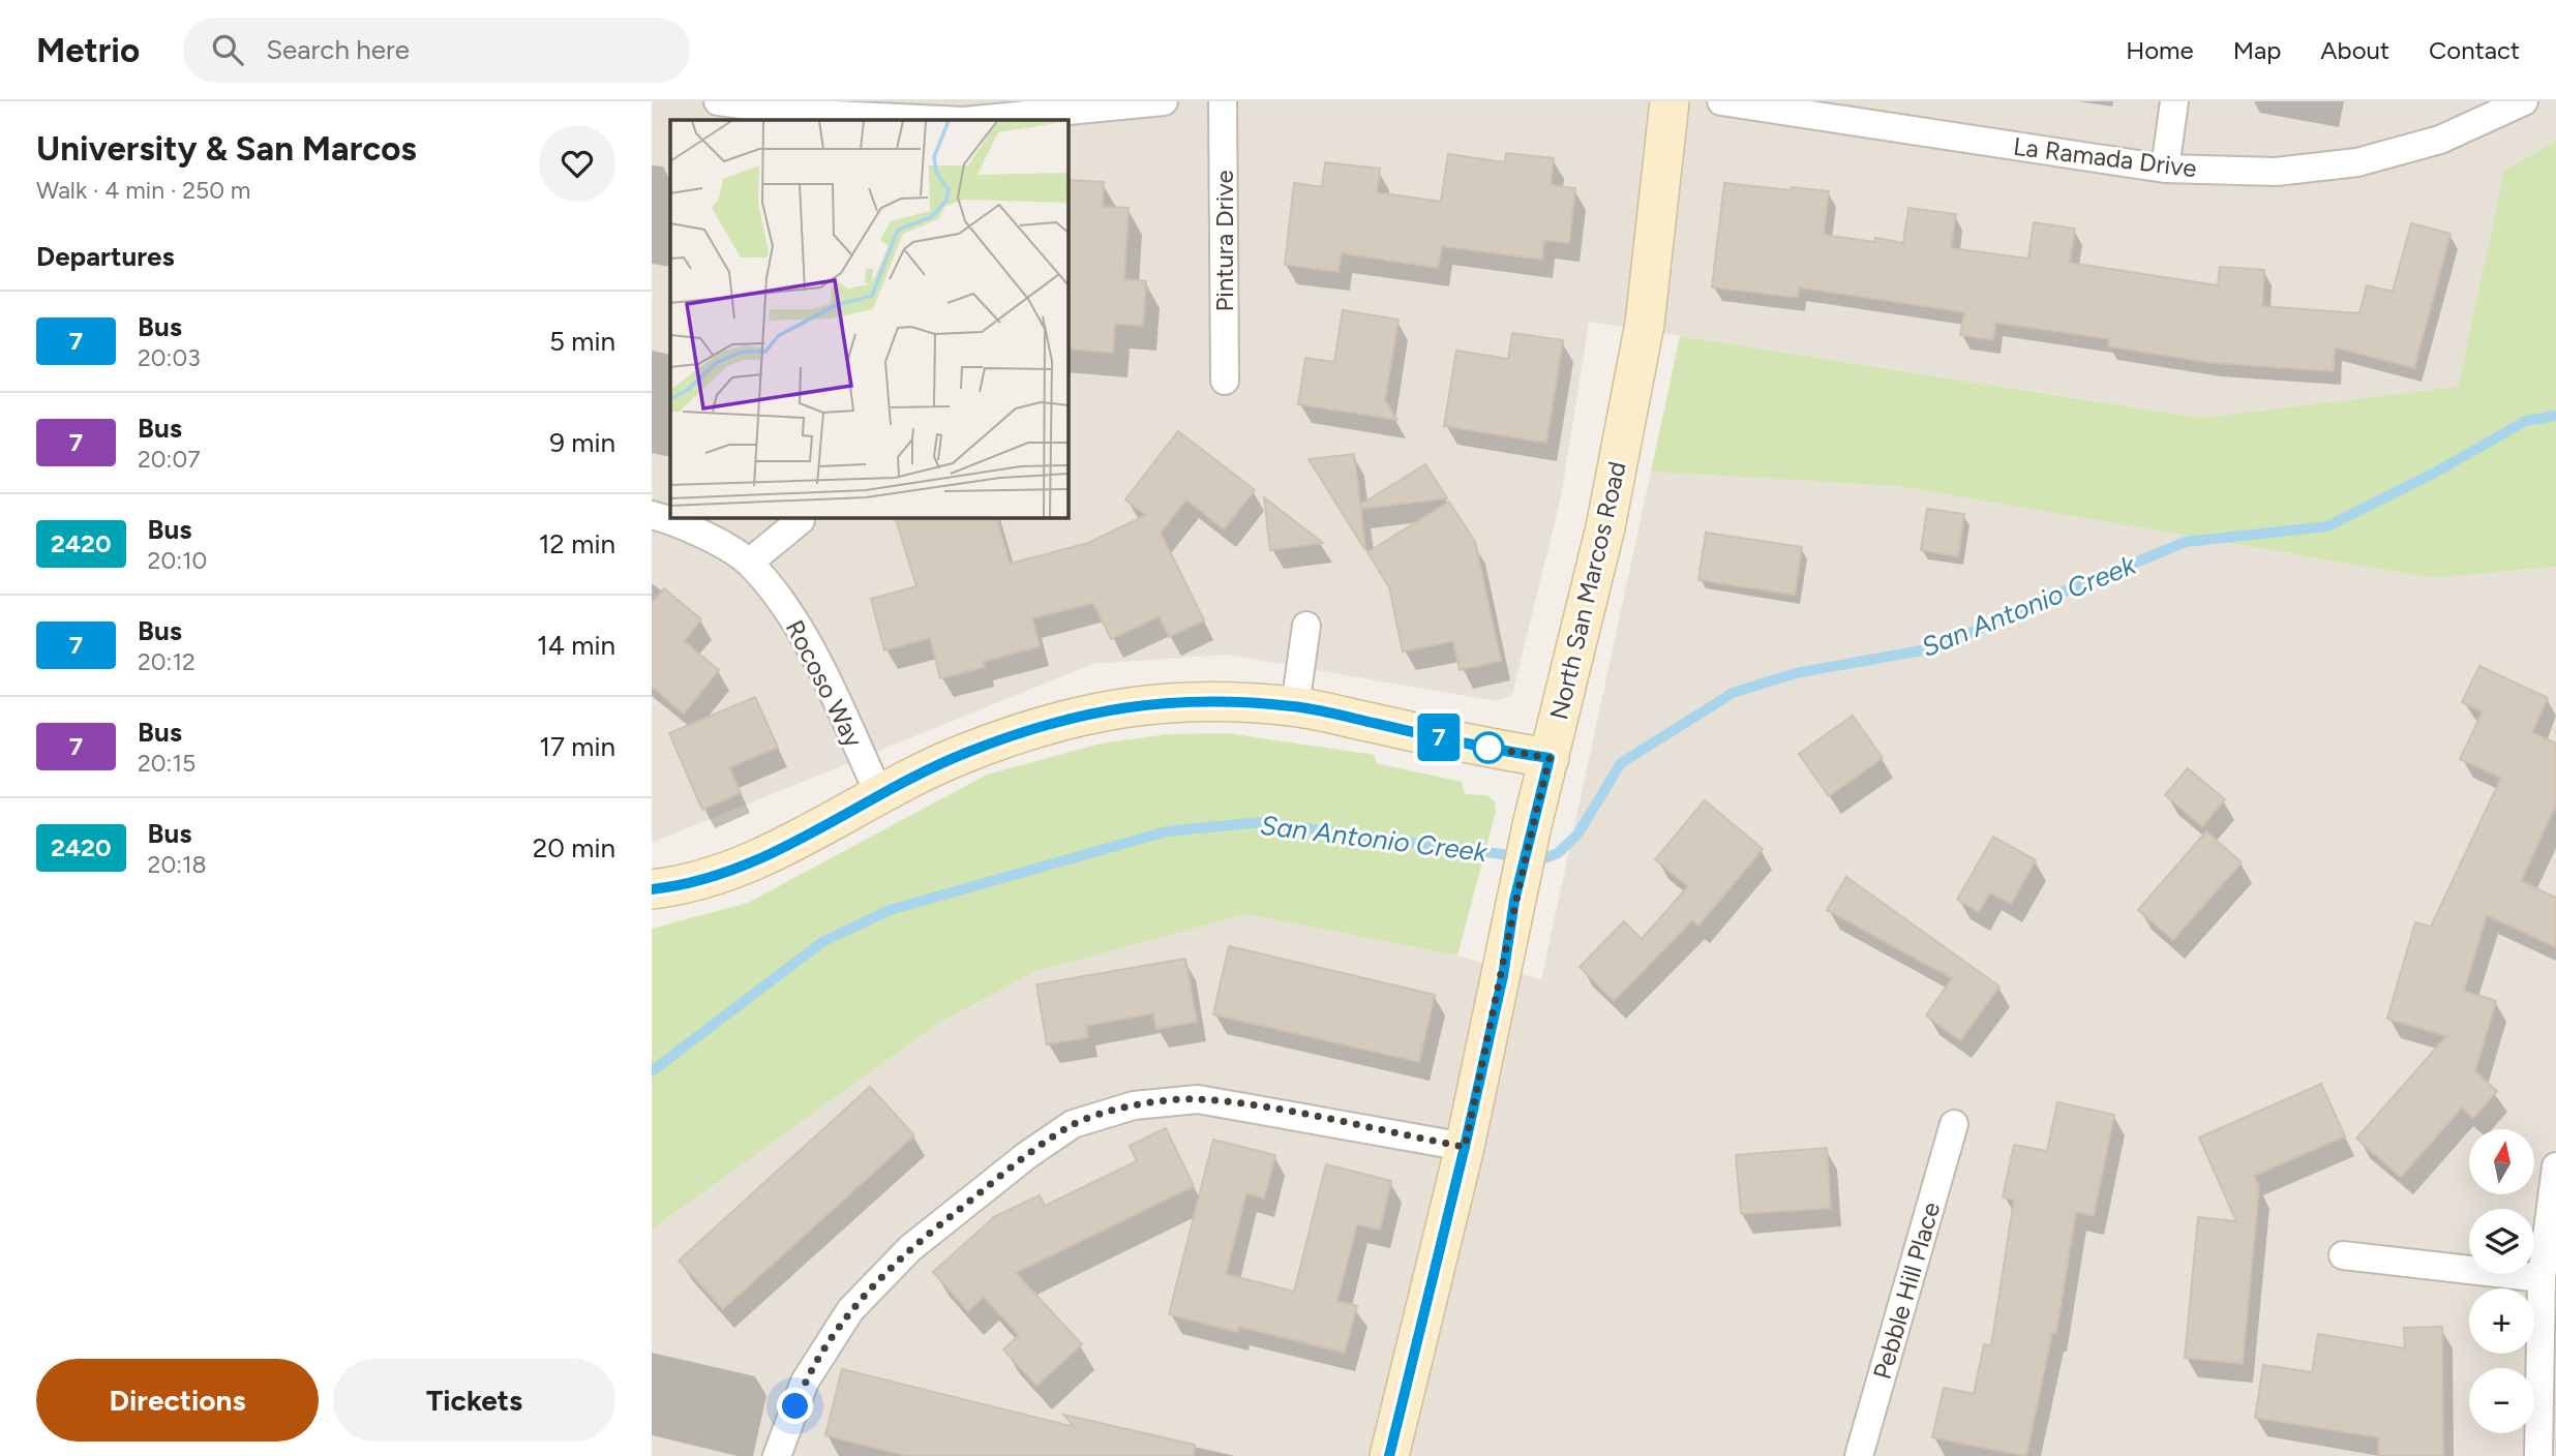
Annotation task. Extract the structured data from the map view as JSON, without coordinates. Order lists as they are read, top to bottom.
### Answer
{
  "streets": {
    "street": [
      "La Ramada Drive",
      "Pintura Drive",
      "North San Marcos Road",
      "Rocoso Way",
      "Pebble Hill Place"
    ]
  },
  "water": ["San Antonio Creek"],
  "lines": ["bus line 7"],
  "north": "top",
  "page": {
    "header": "Metrio",
    "search": "Search here",
    "nav": [
      "Home",
      "Map",
      "About",
      "Contact"
    ],
    "heading": [
      ["University & San Marcos", "Walk · 4 min · 250 m"],
      "Departures"
    ],
    "on_map": "7",
    "list": [
      {
        "mark": "7",
        "name": "Bus",
        "note": "20:03",
        "value": "5 min"
      },
      {
        "mark": "7",
        "name": "Bus",
        "note": "20:07",
        "value": "9 min"
      },
      {
        "mark": "2420",
        "name": "Bus",
        "note": "20:10",
        "value": "12 min"
      },
      {
        "mark": "7",
        "name": "Bus",
        "note": "20:12",
        "value": "14 min"
      },
      {
        "mark": "7",
        "name": "Bus",
        "note": "20:15",
        "value": "17 min"
      },
      {
        "mark": "2420",
        "name": "Bus",
        "note": "20:18",
        "value": "20 min"
      }
    ],
    "map_buttons": ["+", "−"],
    "buttons": ["Directions", "Tickets"]
  }
}
